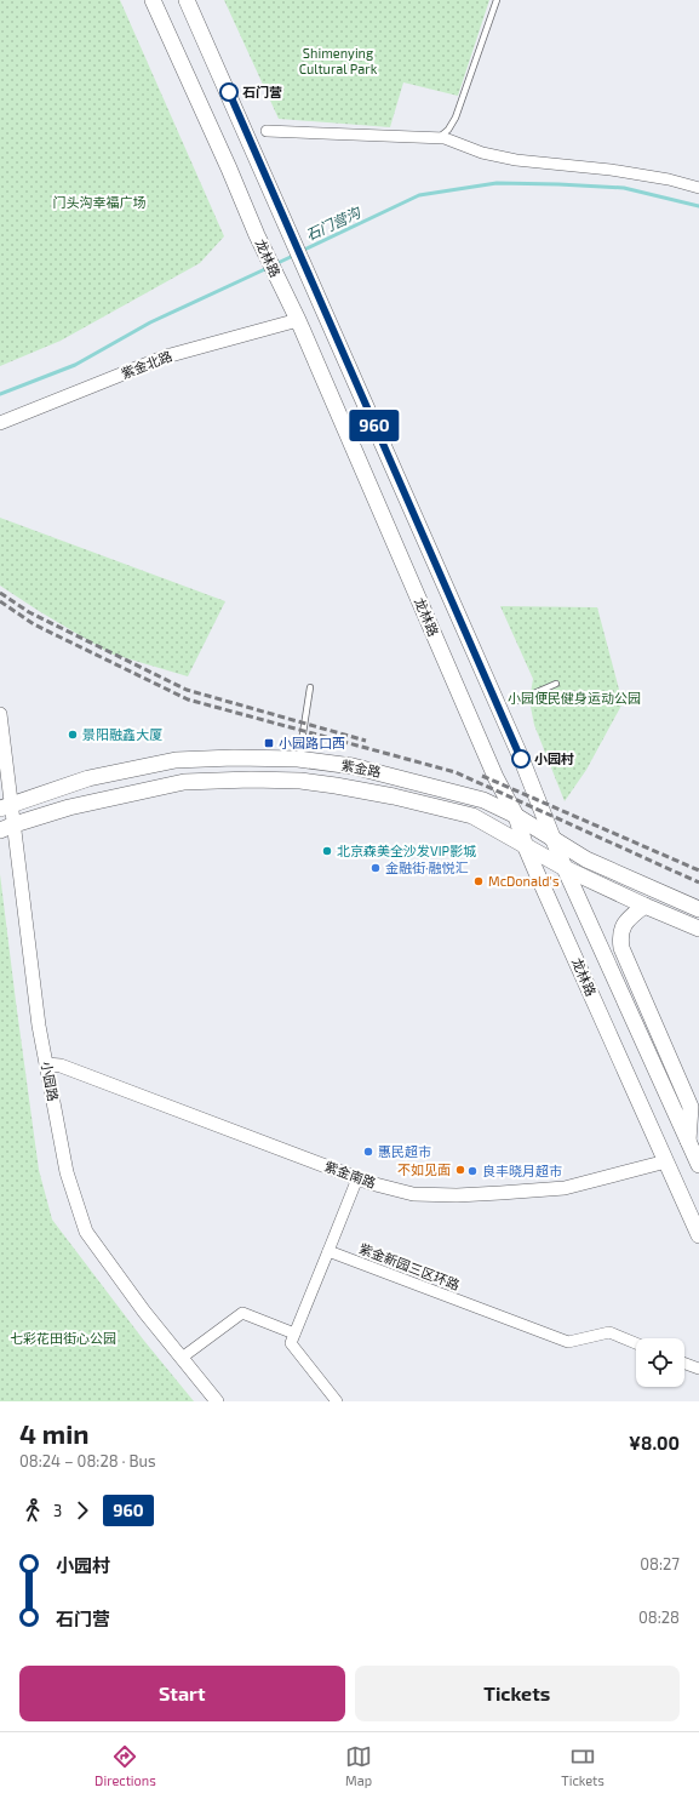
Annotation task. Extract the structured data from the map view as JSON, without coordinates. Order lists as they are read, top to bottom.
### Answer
{
  "streets": {
    "main road": ["龙林路", "紫金路"],
    "street": [
      "紫金北路",
      "小园路",
      "紫金南路",
      "紫金新园三区环路"
    ]
  },
  "crossings": [
    ["龙林路", "紫金北路"],
    ["龙林路", "紫金路"],
    ["龙林路", "紫金南路"],
    ["紫金路", "小园路"],
    ["小园路", "紫金南路"]
  ],
  "water": ["石门营沟"],
  "parks": [
    "Shimenying Cultural Park",
    "门头沟幸福广场",
    "小园便民健身运动公园",
    "七彩花田街心公园"
  ],
  "places": {
    "other": [
      "石门营",
      "景阳融鑫大厦",
      "小园村",
      "北京森美全沙发VIP影城",
      "金融街·融悦汇",
      "McDonald's",
      "惠民超市",
      "不如见面",
      "良丰晓月超市"
    ],
    "transit": ["小园路口西"]
  },
  "lines": ["bus line 960"],
  "page": {
    "on_map": "960",
    "heading": ["4 min", "08:24 – 08:28 · Bus", "¥8.00"],
    "legs": ["3", "960"],
    "list": [
      {
        "name": "小园村",
        "value": "08:27"
      },
      {
        "name": "石门营",
        "value": "08:28"
      }
    ],
    "buttons": ["Start", "Tickets"],
    "tabs": ["Directions", "Map", "Tickets"]
  }
}
